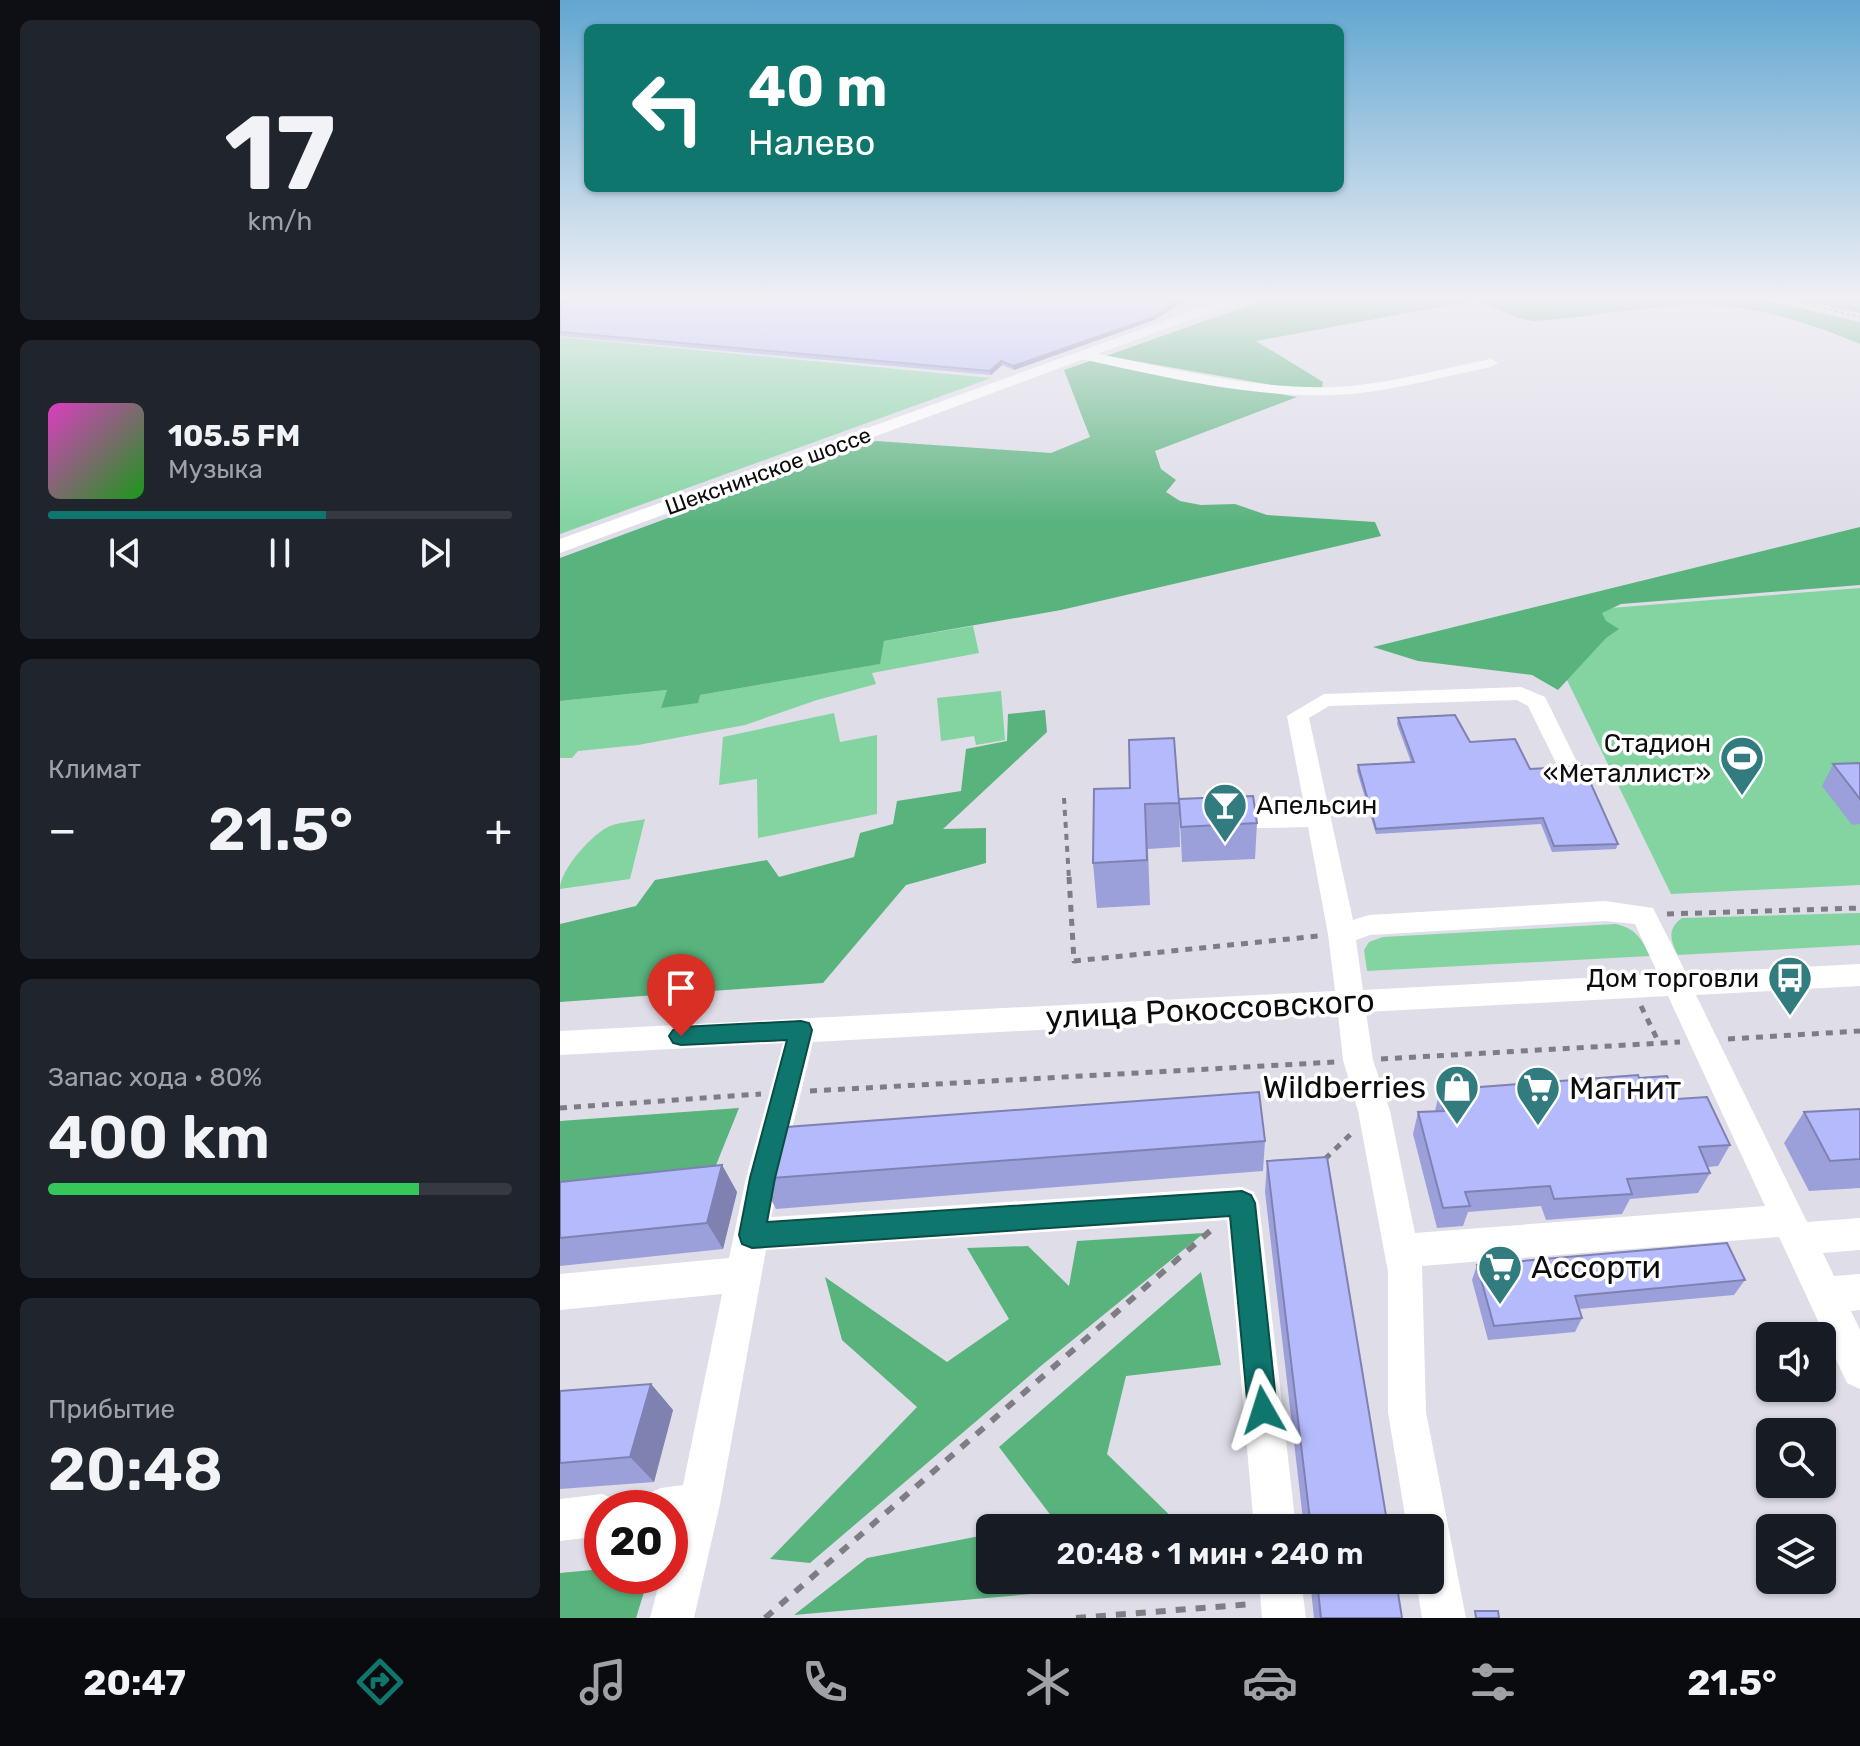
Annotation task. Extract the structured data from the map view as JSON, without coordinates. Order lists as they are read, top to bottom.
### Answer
{
  "streets": {
    "main road": ["Шекснинское шоссе"],
    "street": ["улица Рокоссовского"]
  },
  "places": {
    "sports": ["Стадион «Металлист»"],
    "bar": ["Апельсин"],
    "bus stop": ["Дом торговли"],
    "shop": ["Wildberries"],
    "supermarket": ["Магнит", "Ассорти"]
  },
  "page": {
    "tile": [
      ["17", "km/h"],
      "Климат",
      ["Запас хода · 80%", "400 km"],
      ["Прибытие", "20:48"]
    ],
    "turn": ["40 m", "Налево"],
    "song": ["105.5 FM", "Музыка"],
    "heat": ["−", "21.5°", "+"],
    "limit": "20",
    "trip": "20:48 · 1 мин · 240 m",
    "tabs": ["20:47", "21.5°"]
  }
}
